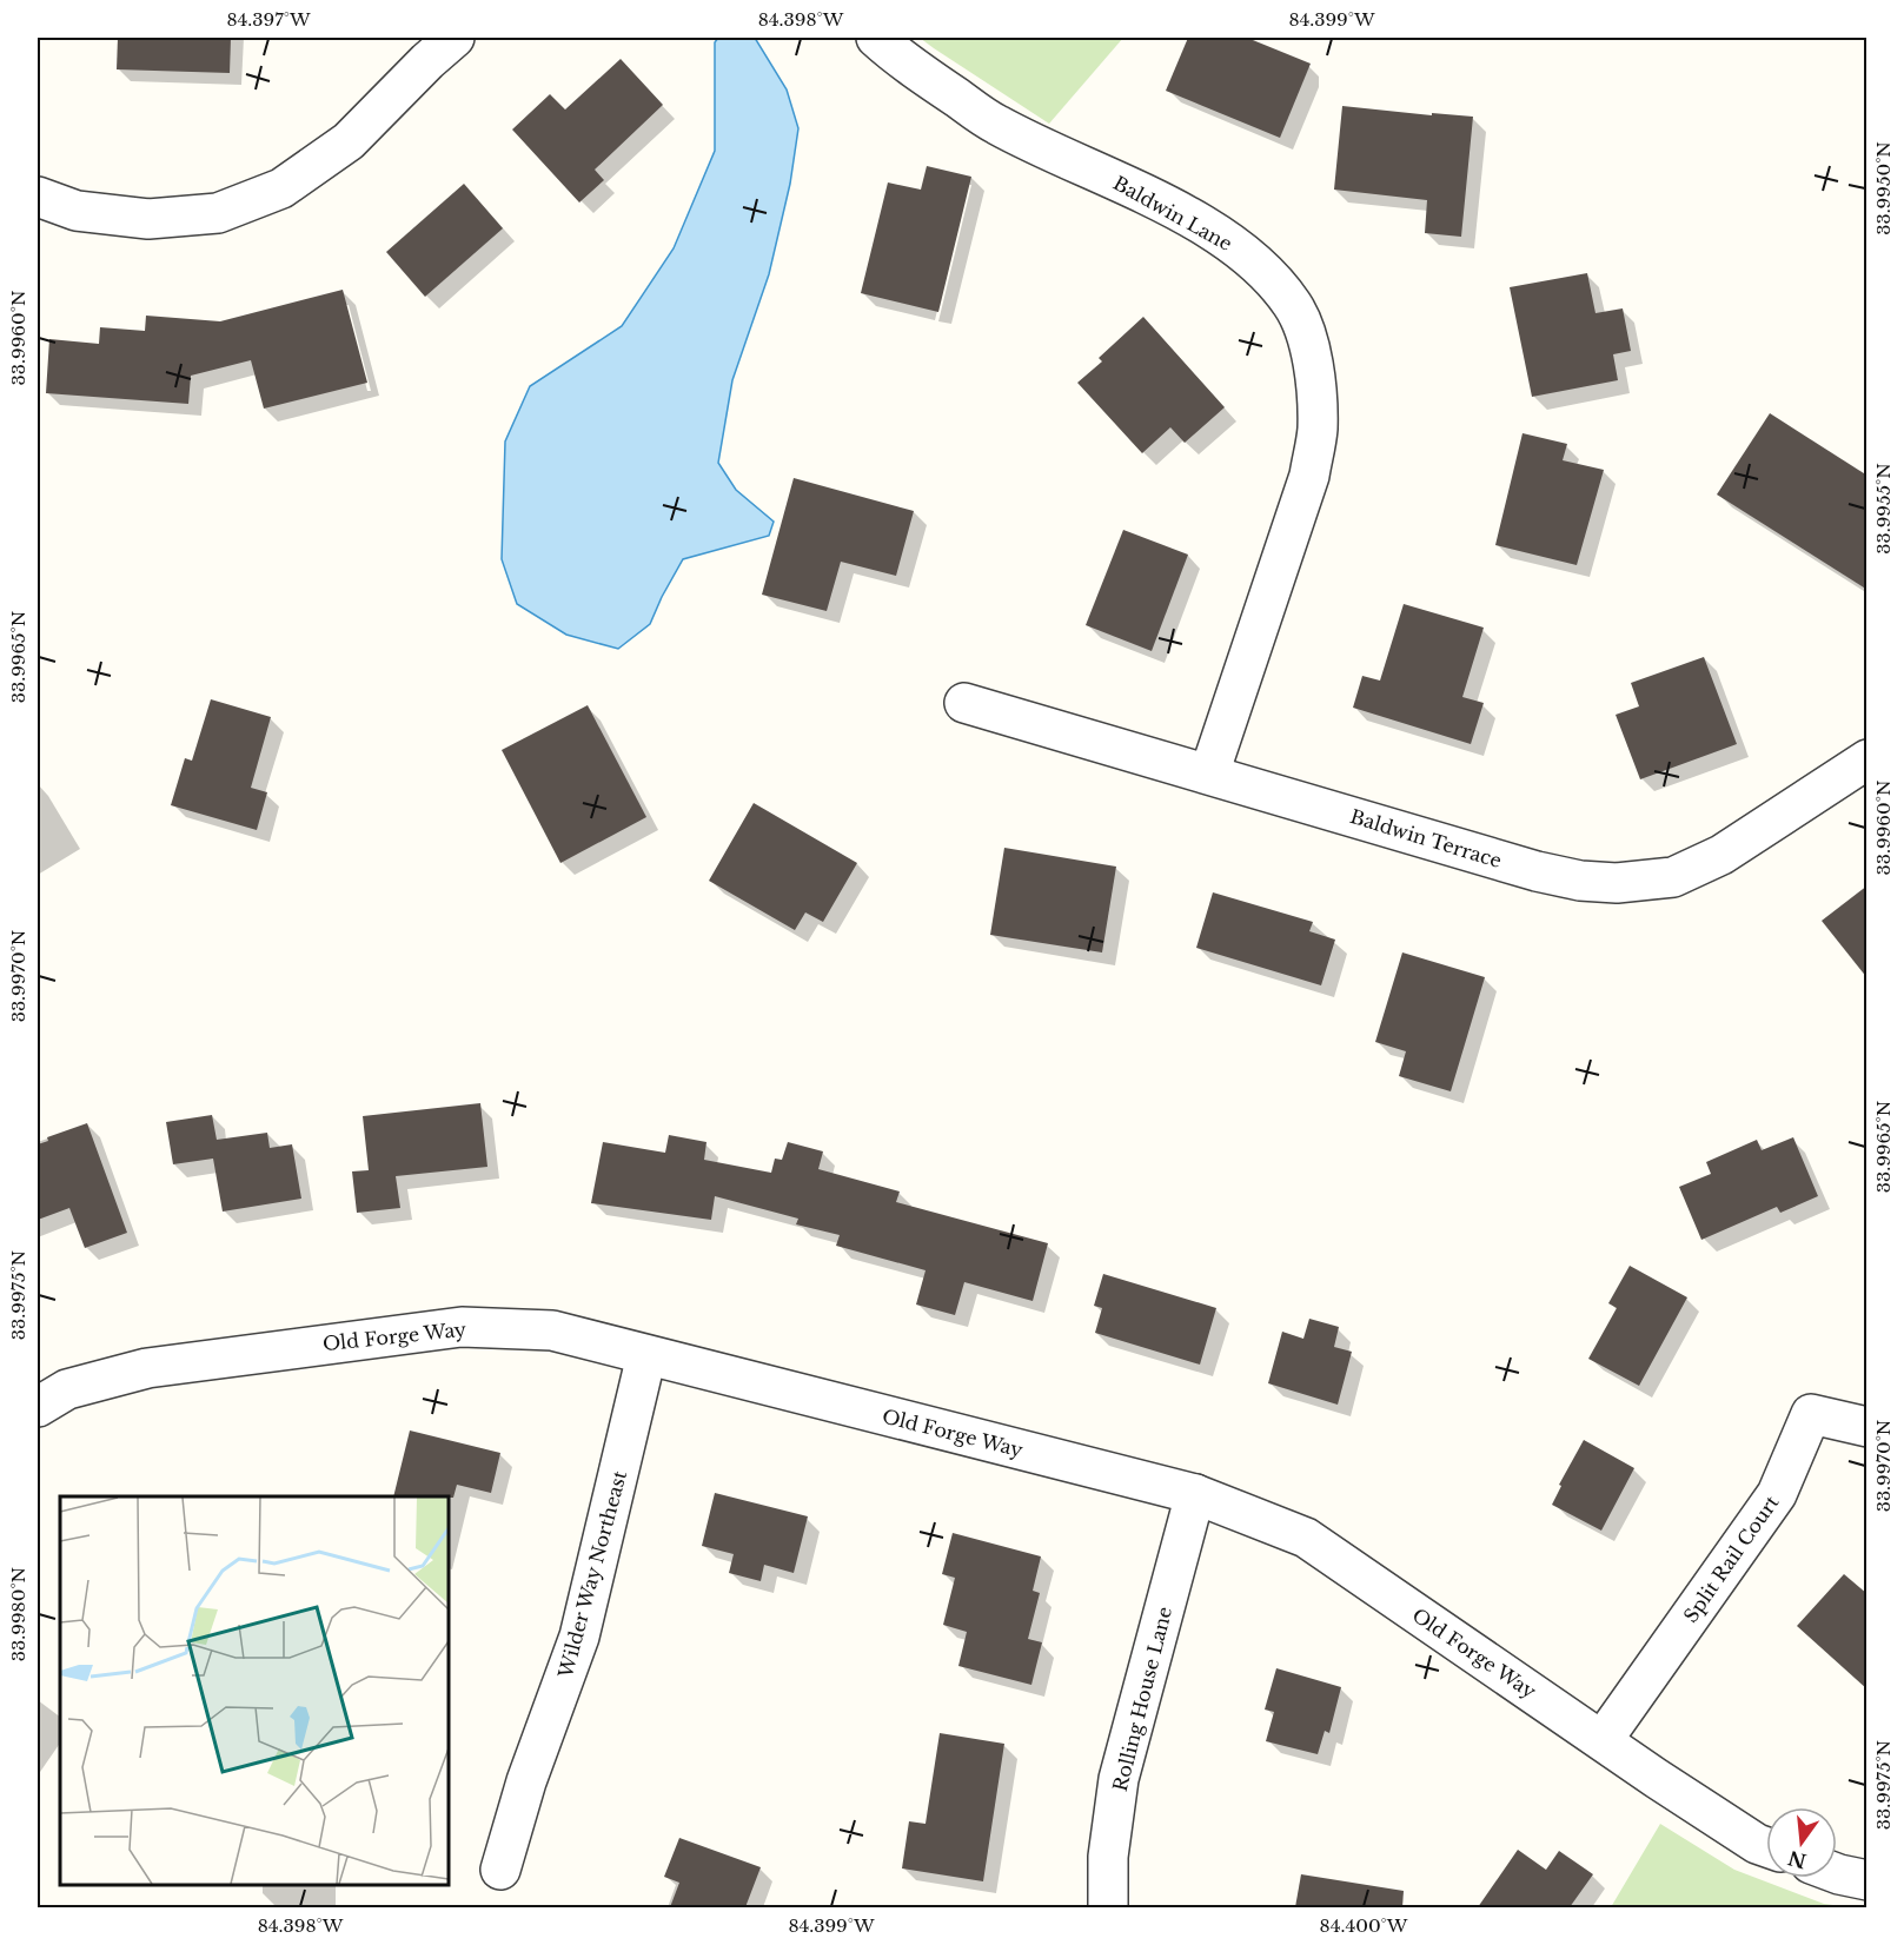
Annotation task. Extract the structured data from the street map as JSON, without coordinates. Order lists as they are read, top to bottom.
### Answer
{
  "streets": {
    "street": [
      "Baldwin Lane",
      "Baldwin Terrace",
      "Old Forge Way",
      "Split Rail Court",
      "Wilder Way Northeast",
      "Rolling House Lane"
    ]
  },
  "crossings": [
    ["Baldwin Lane", "Baldwin Terrace"],
    ["Old Forge Way", "Split Rail Court"],
    ["Old Forge Way", "Wilder Way Northeast"],
    ["Old Forge Way", "Rolling House Lane"]
  ],
  "north": "bottom",
  "coordinates": [
    "84.397°W",
    "84.398°W",
    "84.399°W",
    "33.9950°N",
    "33.9960°N",
    "33.9955°N",
    "33.9965°N",
    "33.9970°N",
    "33.9975°N",
    "33.9980°N",
    "84.400°W"
  ]
}
